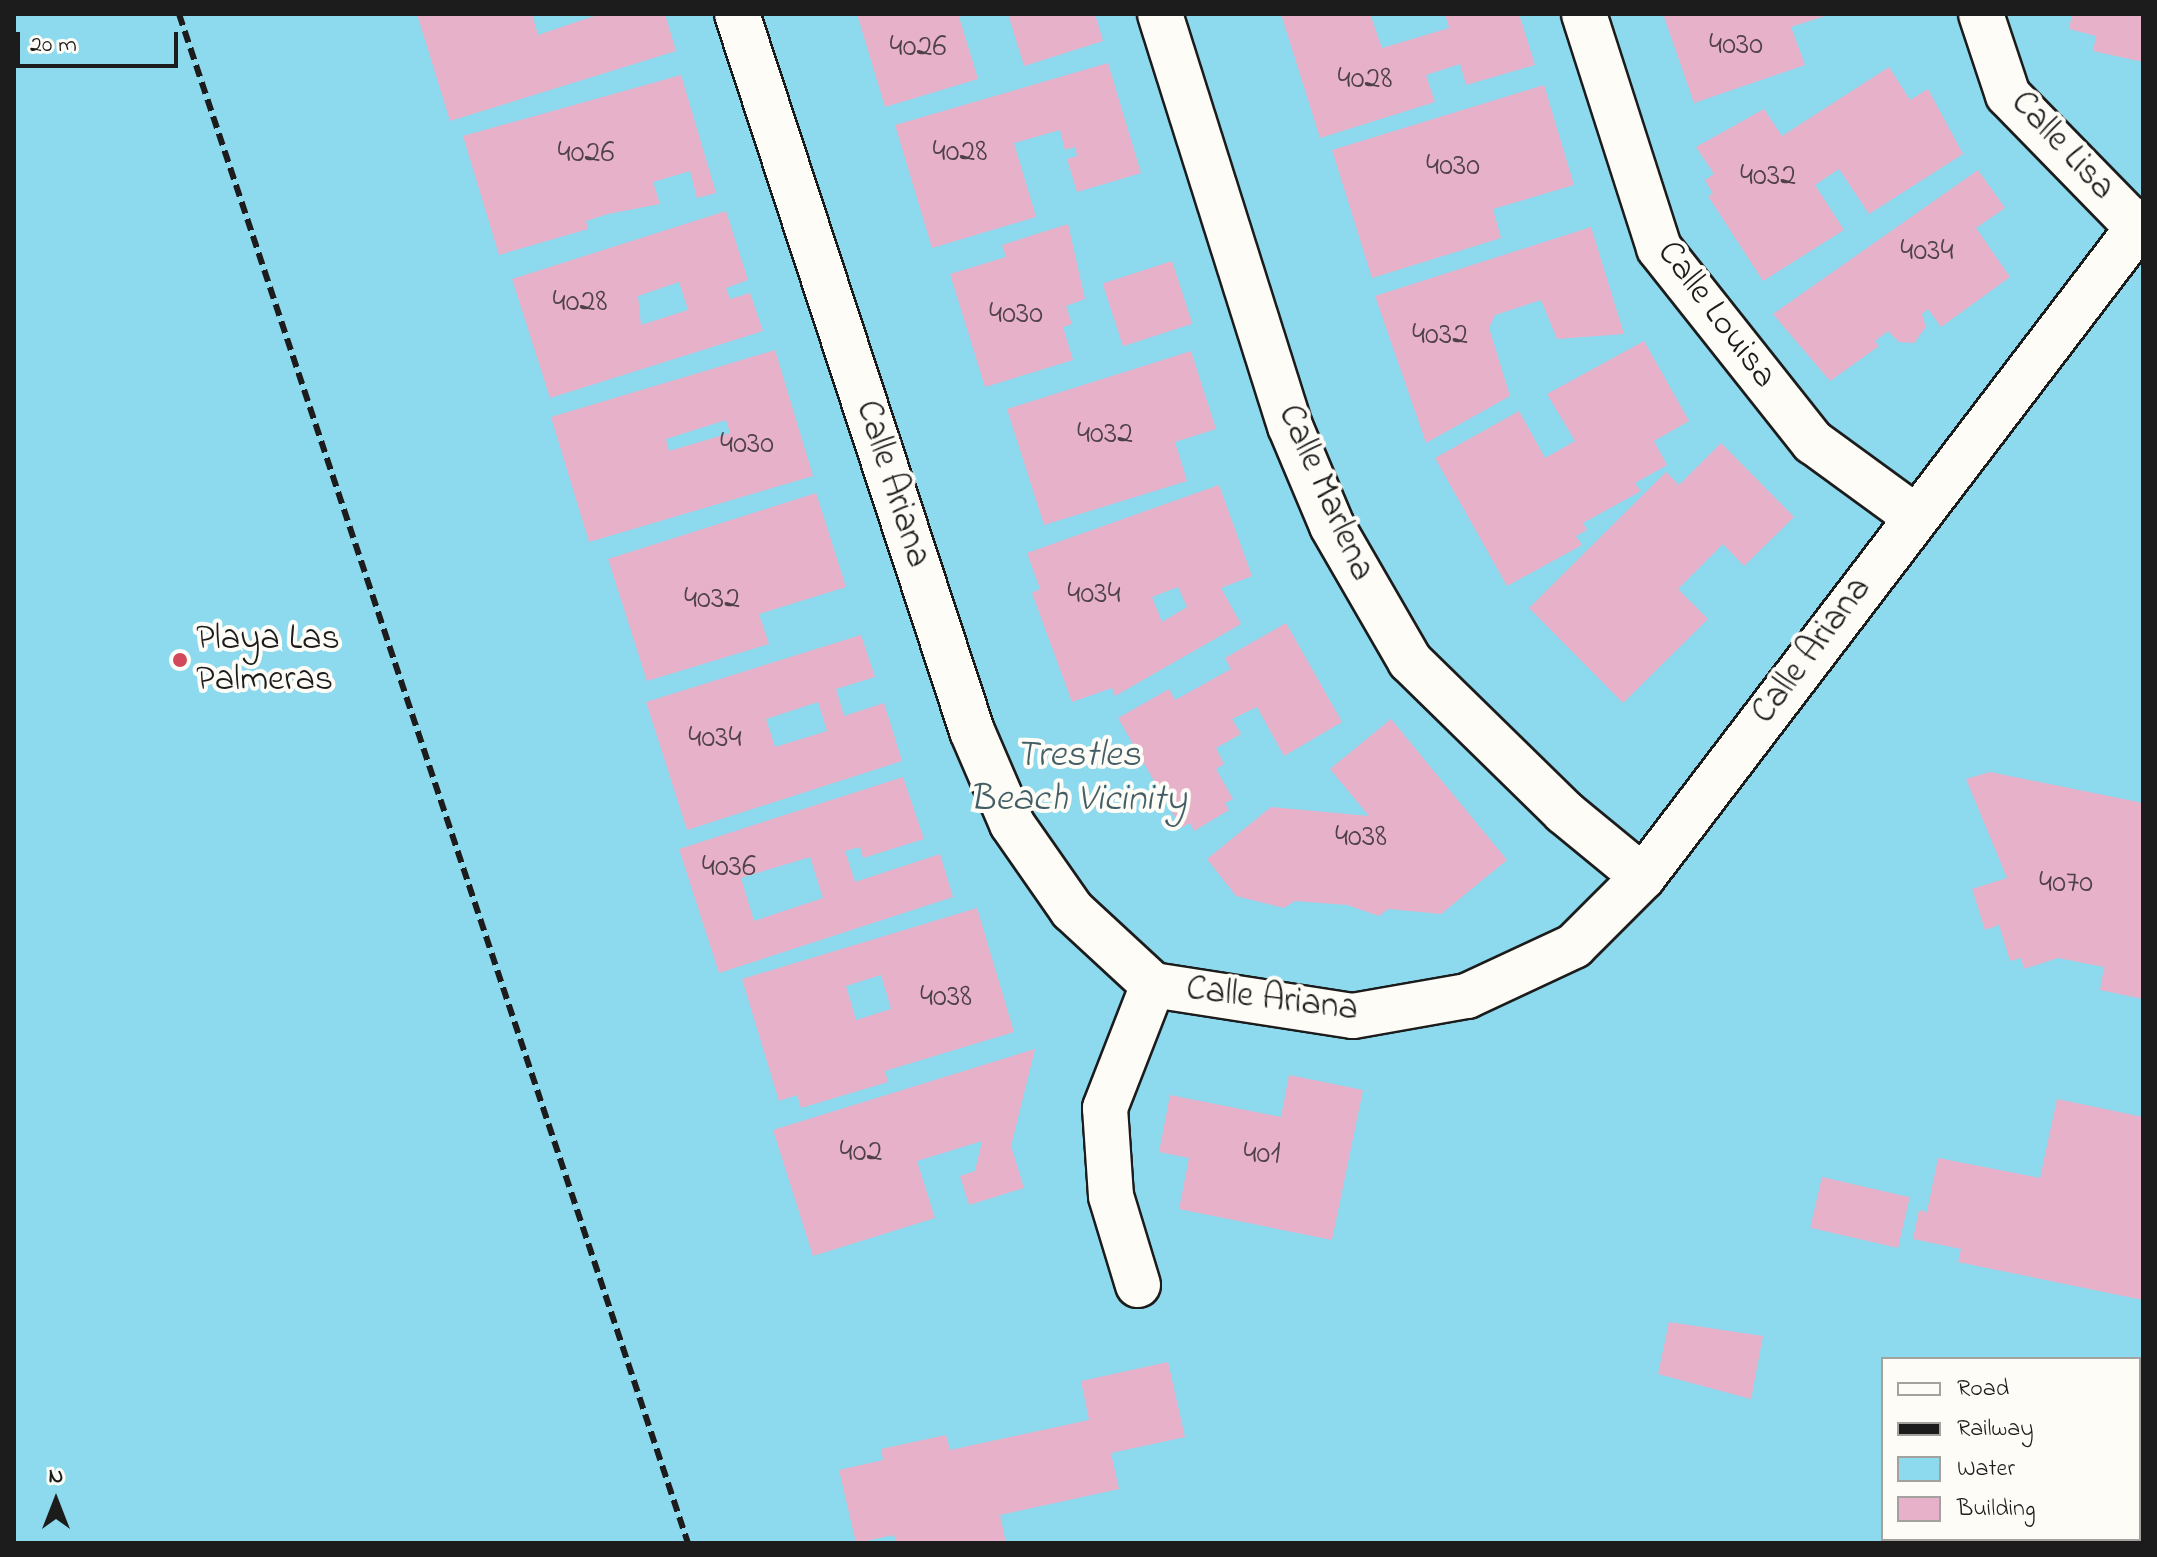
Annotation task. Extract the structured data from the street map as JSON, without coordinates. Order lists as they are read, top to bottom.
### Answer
{
  "streets": {
    "street": [
      "Calle Lisa",
      "Calle Louisa",
      "Calle Ariana",
      "Calle Marlena"
    ]
  },
  "crossings": [
    ["Calle Lisa", "Calle Ariana"],
    ["Calle Louisa", "Calle Ariana"],
    ["Calle Ariana", "Calle Marlena"]
  ],
  "water": ["Trestles Beach Vicinity"],
  "places": ["Playa Las Palmeras"],
  "house_numbers": [
    "4030",
    "4026",
    "4028",
    "4028",
    "4026",
    "4030",
    "4032",
    "4034",
    "4028",
    "4030",
    "4032",
    "4032",
    "4030",
    "4034",
    "4032",
    "4034",
    "4038",
    "4036",
    "4070",
    "4038",
    "402",
    "401"
  ],
  "legend": [
    "Road",
    "Railway",
    "Water",
    "Building"
  ],
  "scale_bar": "20 m",
  "north": "top"
}
